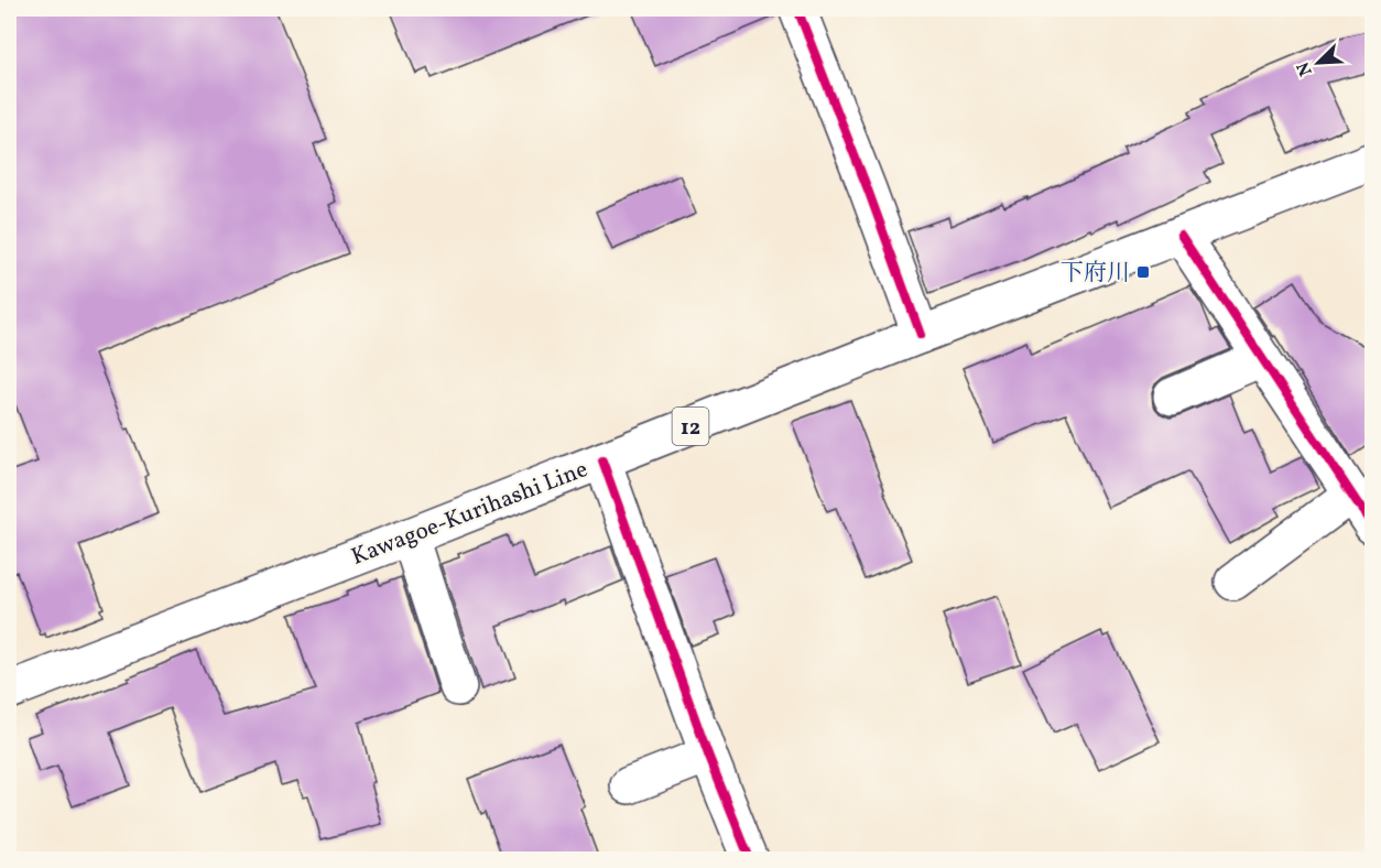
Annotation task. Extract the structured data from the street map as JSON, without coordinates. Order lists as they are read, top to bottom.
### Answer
{
  "streets": {
    "main road": ["12", "Kawagoe-Kurihashi Line"]
  },
  "places": {
    "transit": ["下府川"]
  },
  "north": "bottom left"
}
